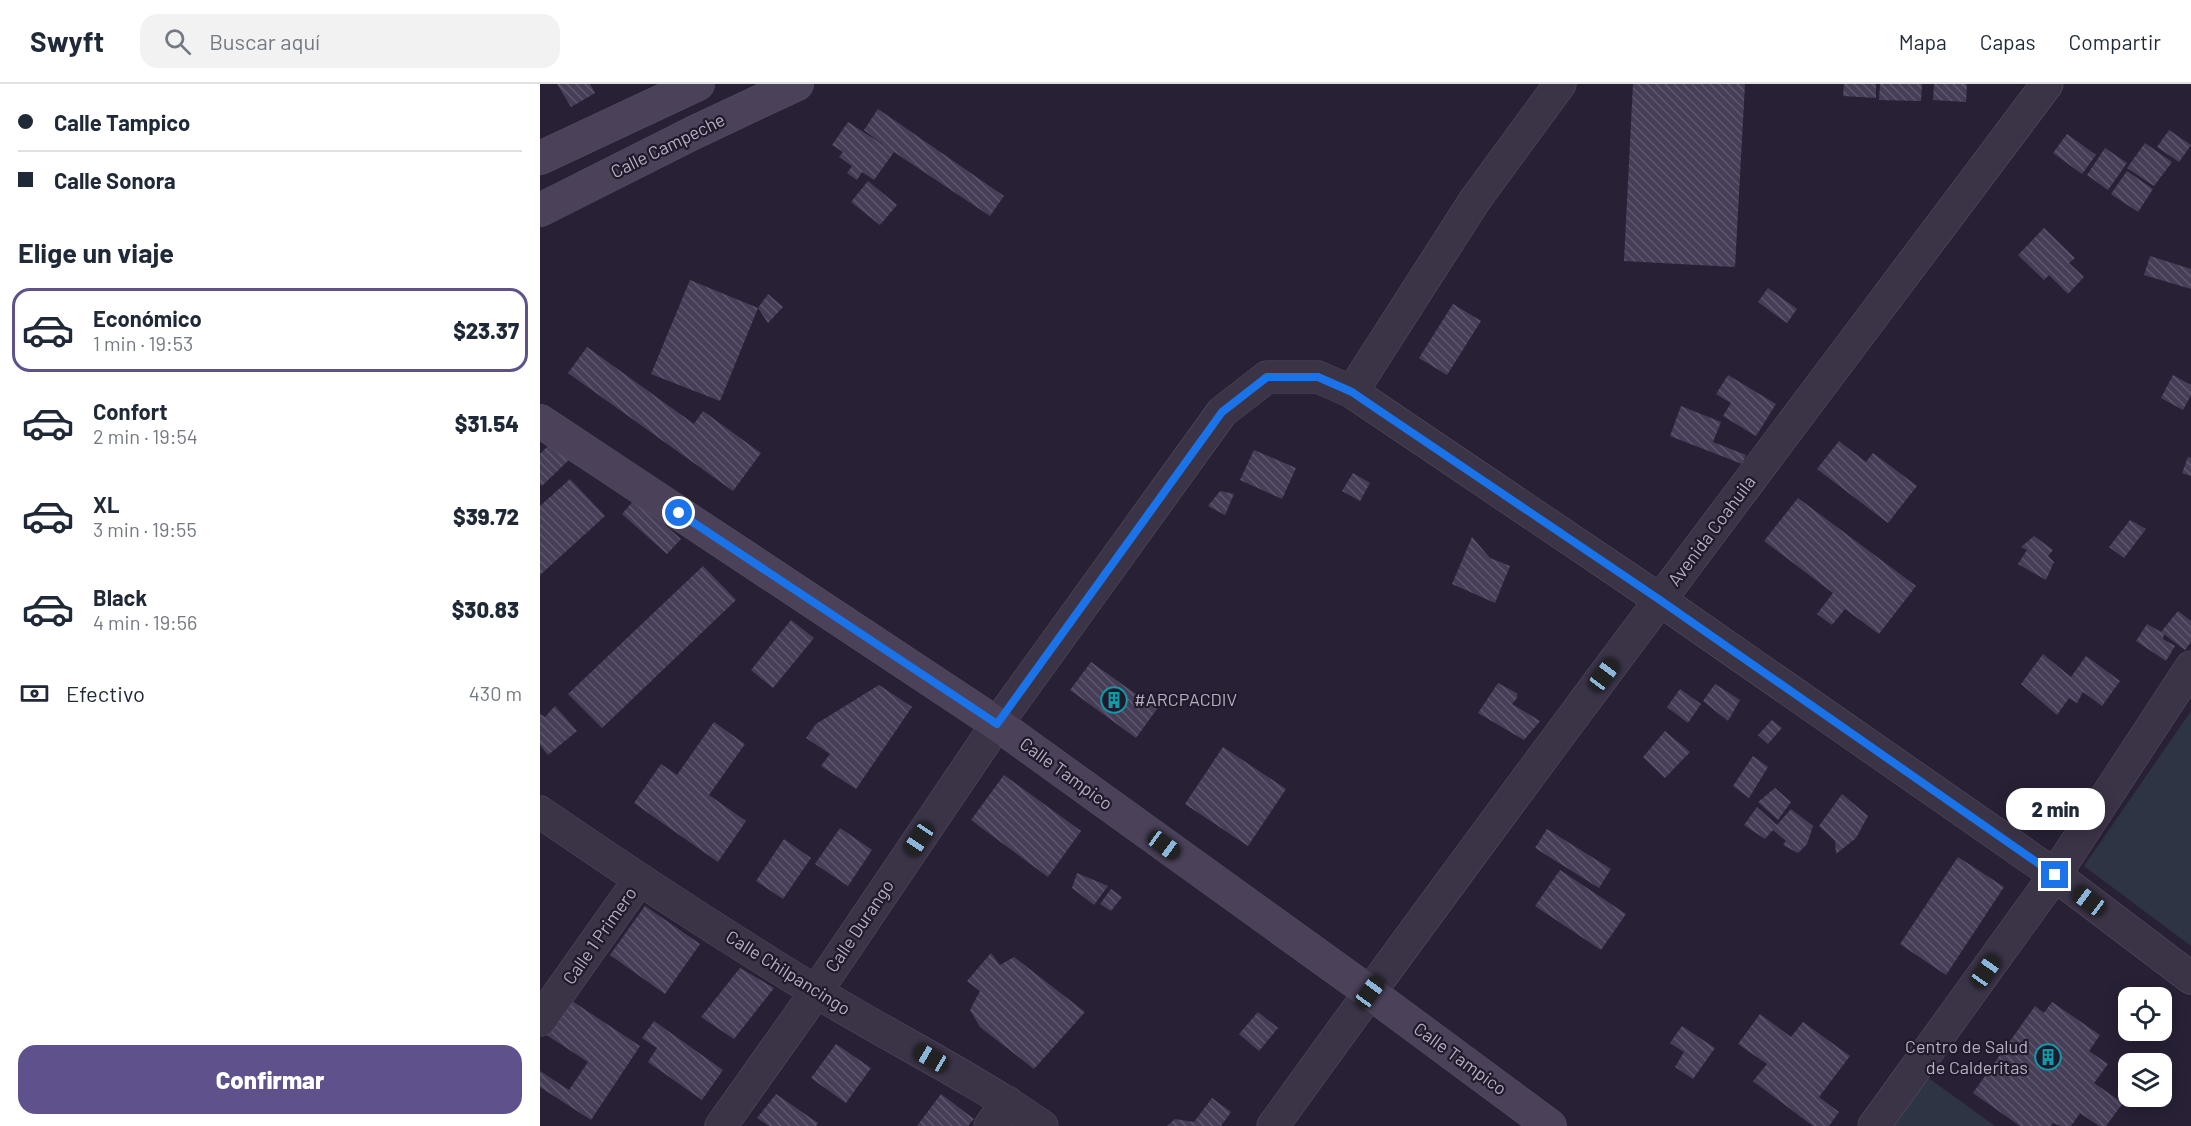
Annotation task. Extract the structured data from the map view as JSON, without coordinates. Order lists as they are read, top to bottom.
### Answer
{
  "streets": {
    "street": [
      "Calle Campeche",
      "Avenida Coahuila",
      "Calle Tampico",
      "Calle Durango",
      "Calle 1 Primero",
      "Calle Chilpancingo"
    ]
  },
  "crossings": [
    ["Avenida Coahuila", "Calle Tampico"],
    ["Calle Tampico", "Calle Durango"],
    ["Calle Durango", "Calle Chilpancingo"],
    ["Calle 1 Primero", "Calle Chilpancingo"]
  ],
  "places": {
    "building": ["#ARCPACDIV", "Centro de Salud de Calderitas"]
  },
  "page": {
    "header": "Swyft",
    "search": "Buscar aquí",
    "nav": ["Mapa", "Capas", "Compartir"],
    "banner": ["Calle Tampico", "Calle Sonora"],
    "heading": "Elige un viaje",
    "list": [
      {
        "name": "Económico",
        "note": "1 min · 19:53",
        "value": "$23.37"
      },
      {
        "name": "Confort",
        "note": "2 min · 19:54",
        "value": "$31.54"
      },
      {
        "name": "XL",
        "note": "3 min · 19:55",
        "value": "$39.72"
      },
      {
        "name": "Black",
        "note": "4 min · 19:56",
        "value": "$30.83"
      }
    ],
    "pay": ["Efectivo", "430 m"],
    "bubble": "2 min",
    "buttons": "Confirmar"
  }
}
